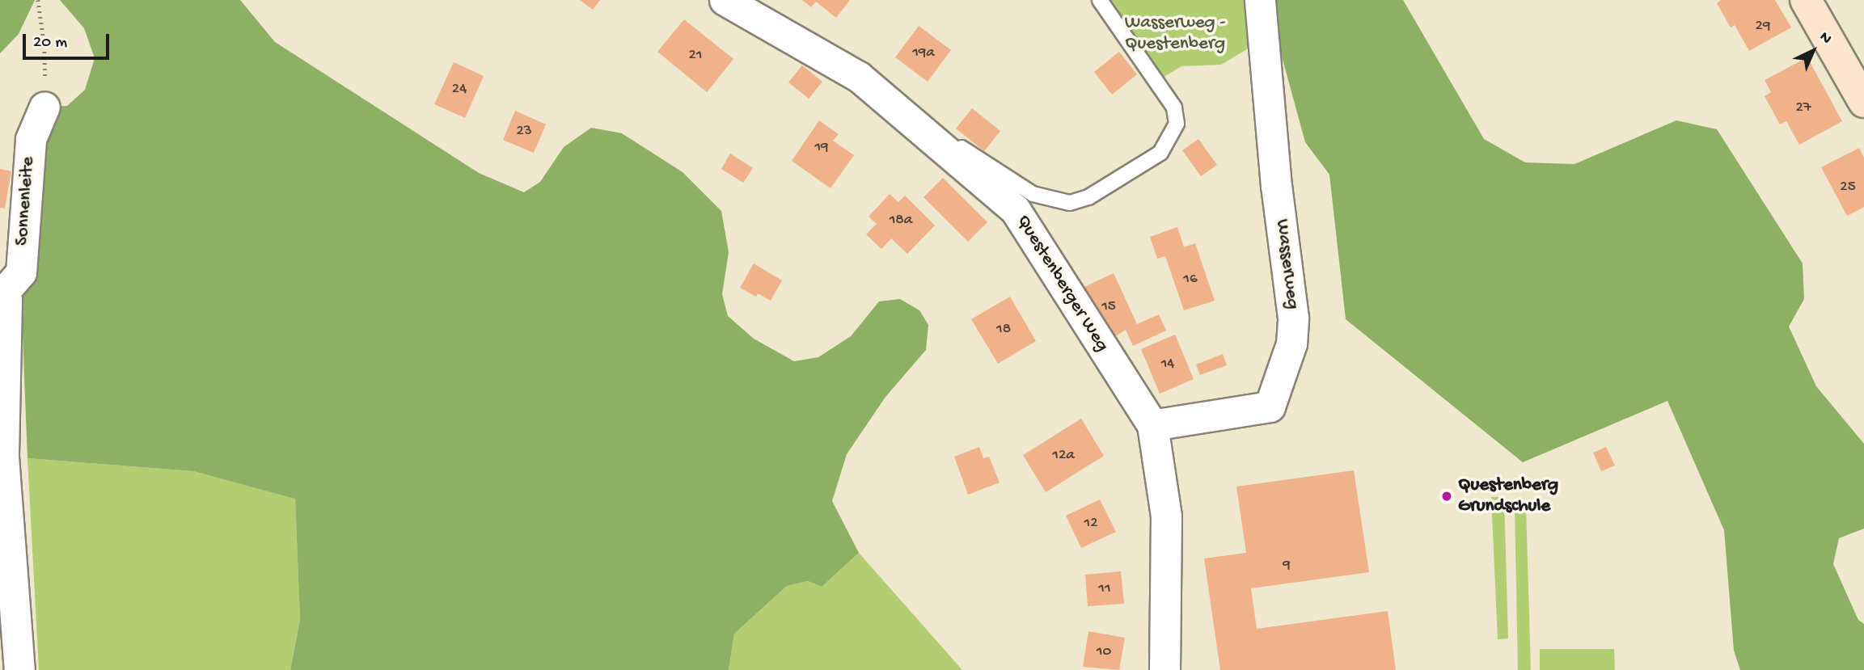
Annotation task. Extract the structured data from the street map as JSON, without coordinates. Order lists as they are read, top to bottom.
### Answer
{
  "streets": {
    "street": ["Sonnenleite", "Wasserweg", "Questenberger Weg"]
  },
  "crossings": [
    ["Wasserweg", "Questenberger Weg"]
  ],
  "parks": ["Wasserweg - Questenberg"],
  "places": ["Questenberg Grundschule"],
  "house_numbers": [
    "29",
    "19a",
    "21",
    "24",
    "27",
    "23",
    "19",
    "25",
    "18a",
    "16",
    "15",
    "18",
    "14",
    "12a",
    "12",
    "9",
    "11",
    "10"
  ],
  "scale_bar": "20 m",
  "north": "top right"
}
